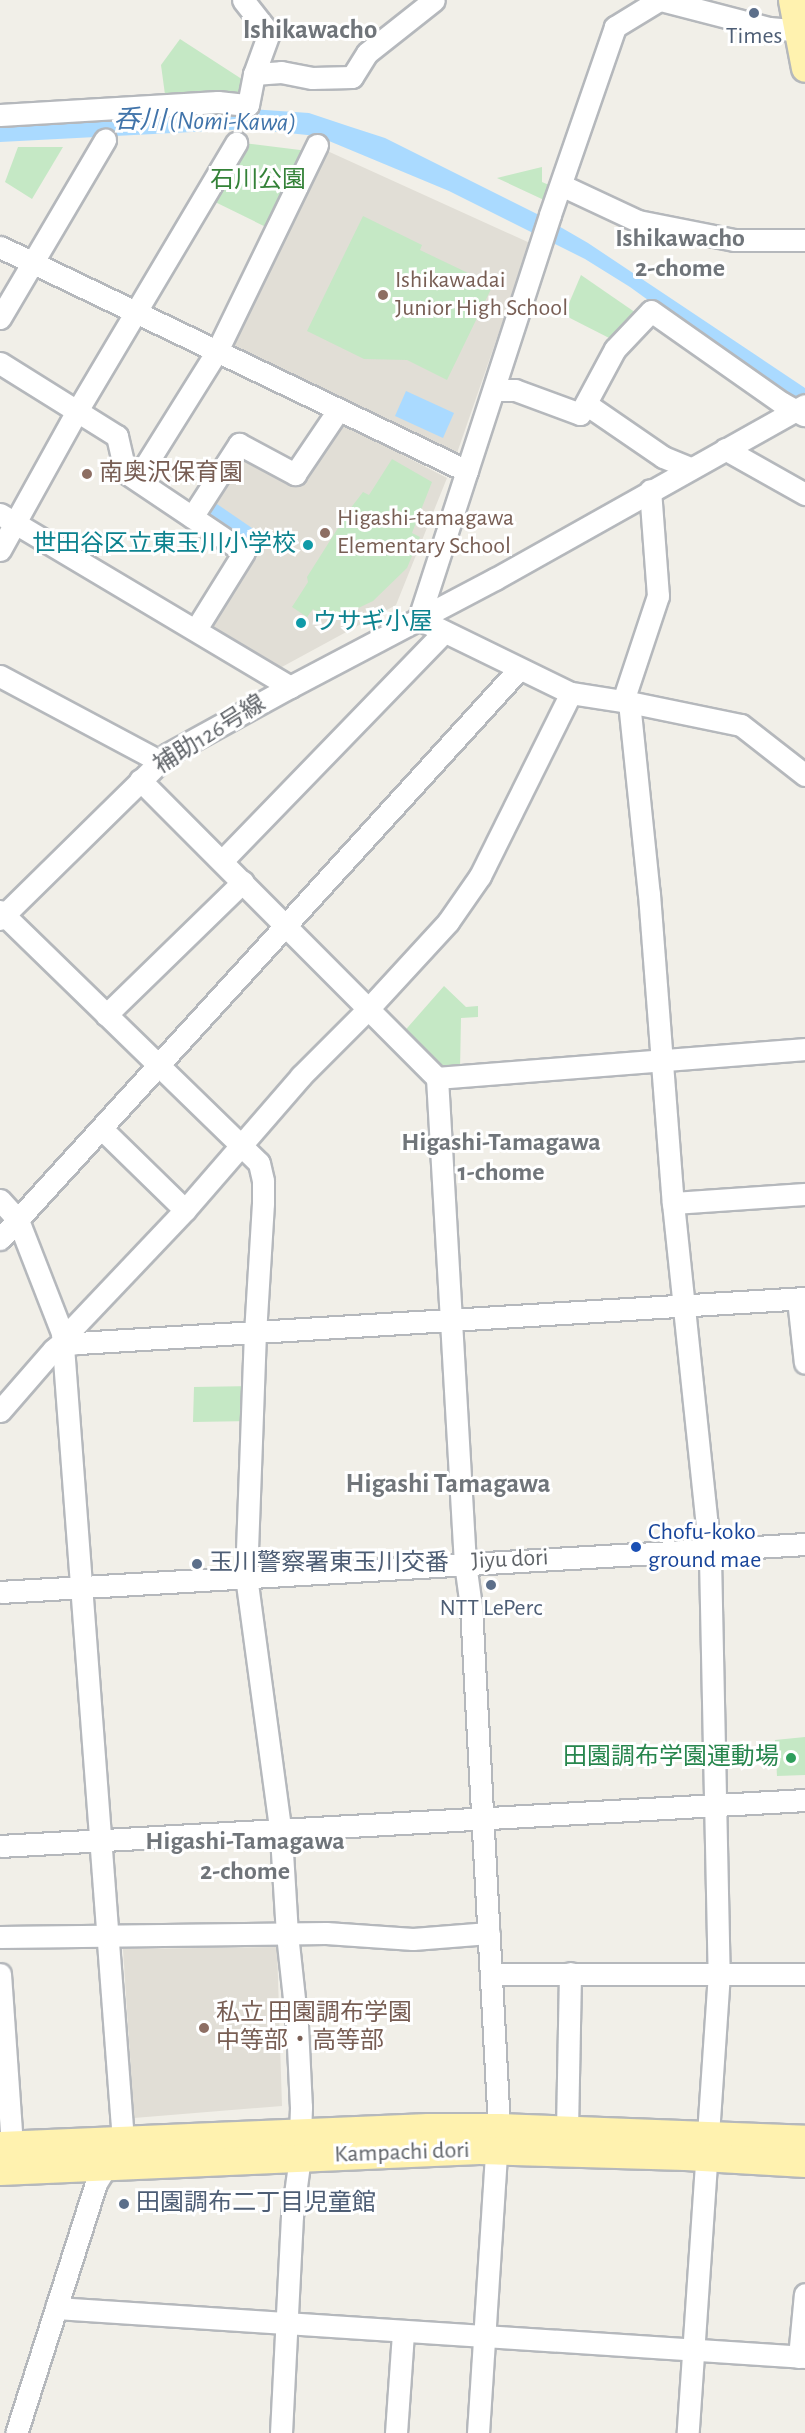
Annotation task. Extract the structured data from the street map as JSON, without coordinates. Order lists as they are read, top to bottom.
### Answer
{
  "streets": {
    "main road": ["Kampachi dori"],
    "street": ["補助126号線", "Jiyu dori"]
  },
  "districts": [
    "Ishikawacho",
    "Ishikawacho 2-chome",
    "Higashi-Tamagawa 1-chome",
    "Higashi Tamagawa",
    "Higashi-Tamagawa 2-chome"
  ],
  "water": ["呑川 (Nomi-Kawa)"],
  "parks": ["石川公園"],
  "places": [
    "Times",
    "Ishikawadai Junior High School",
    "南奥沢保育園",
    "Higashi-tamagawa Elementary School",
    "世田谷区立東玉川小学校",
    "ウサギ小屋",
    "Chofu-koko ground mae",
    "玉川警察署東玉川交番",
    "NTT LePerc",
    "田園調布学園運動場",
    "私立 田園調布学園 中等部・高等部",
    "田園調布二丁目児童館"
  ]
}
